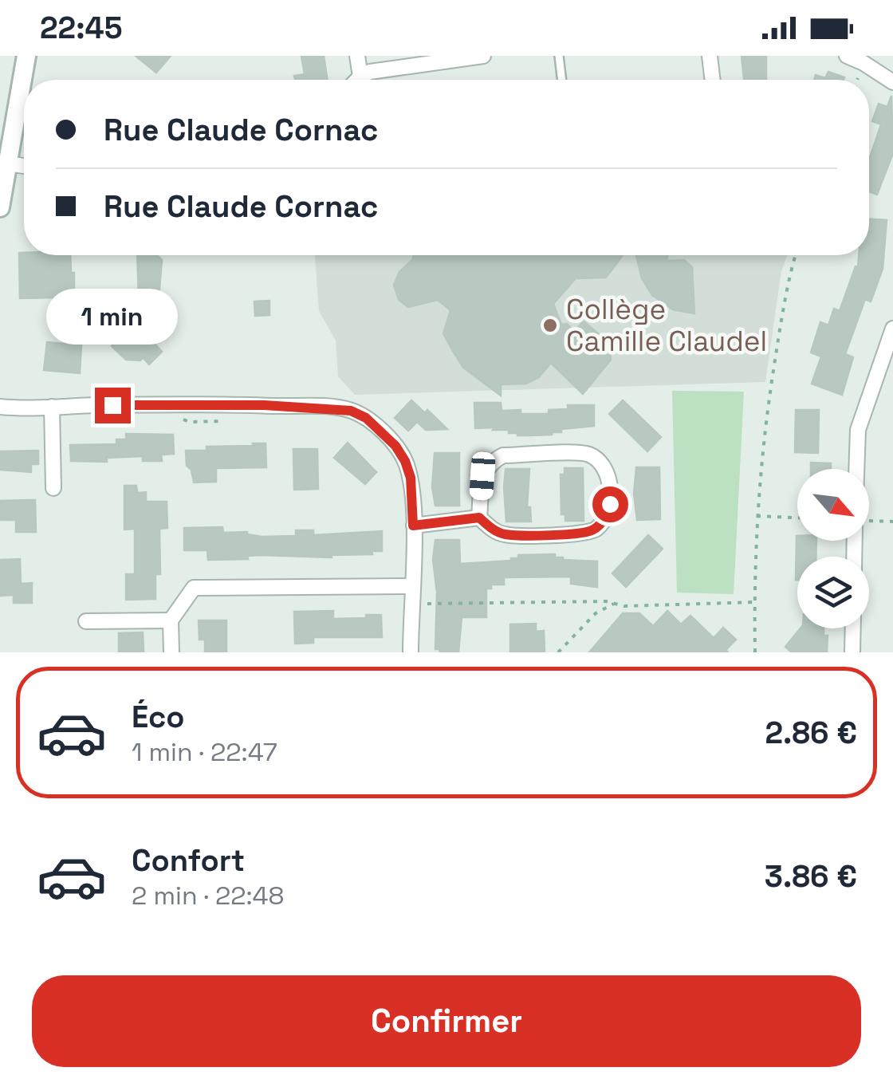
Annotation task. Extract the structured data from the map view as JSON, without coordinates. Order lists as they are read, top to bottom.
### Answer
{
  "places": ["Collège Camille Claudel"],
  "north": "bottom right",
  "page": {
    "status": "22:45",
    "banner": ["Rue Claude Cornac", "Rue Claude Cornac"],
    "bubble": "1 min",
    "list": [
      {
        "name": "Éco",
        "note": "1 min · 22:47",
        "value": "2.86 €"
      },
      {
        "name": "Confort",
        "note": "2 min · 22:48",
        "value": "3.86 €"
      }
    ],
    "buttons": "Confirmer"
  }
}
